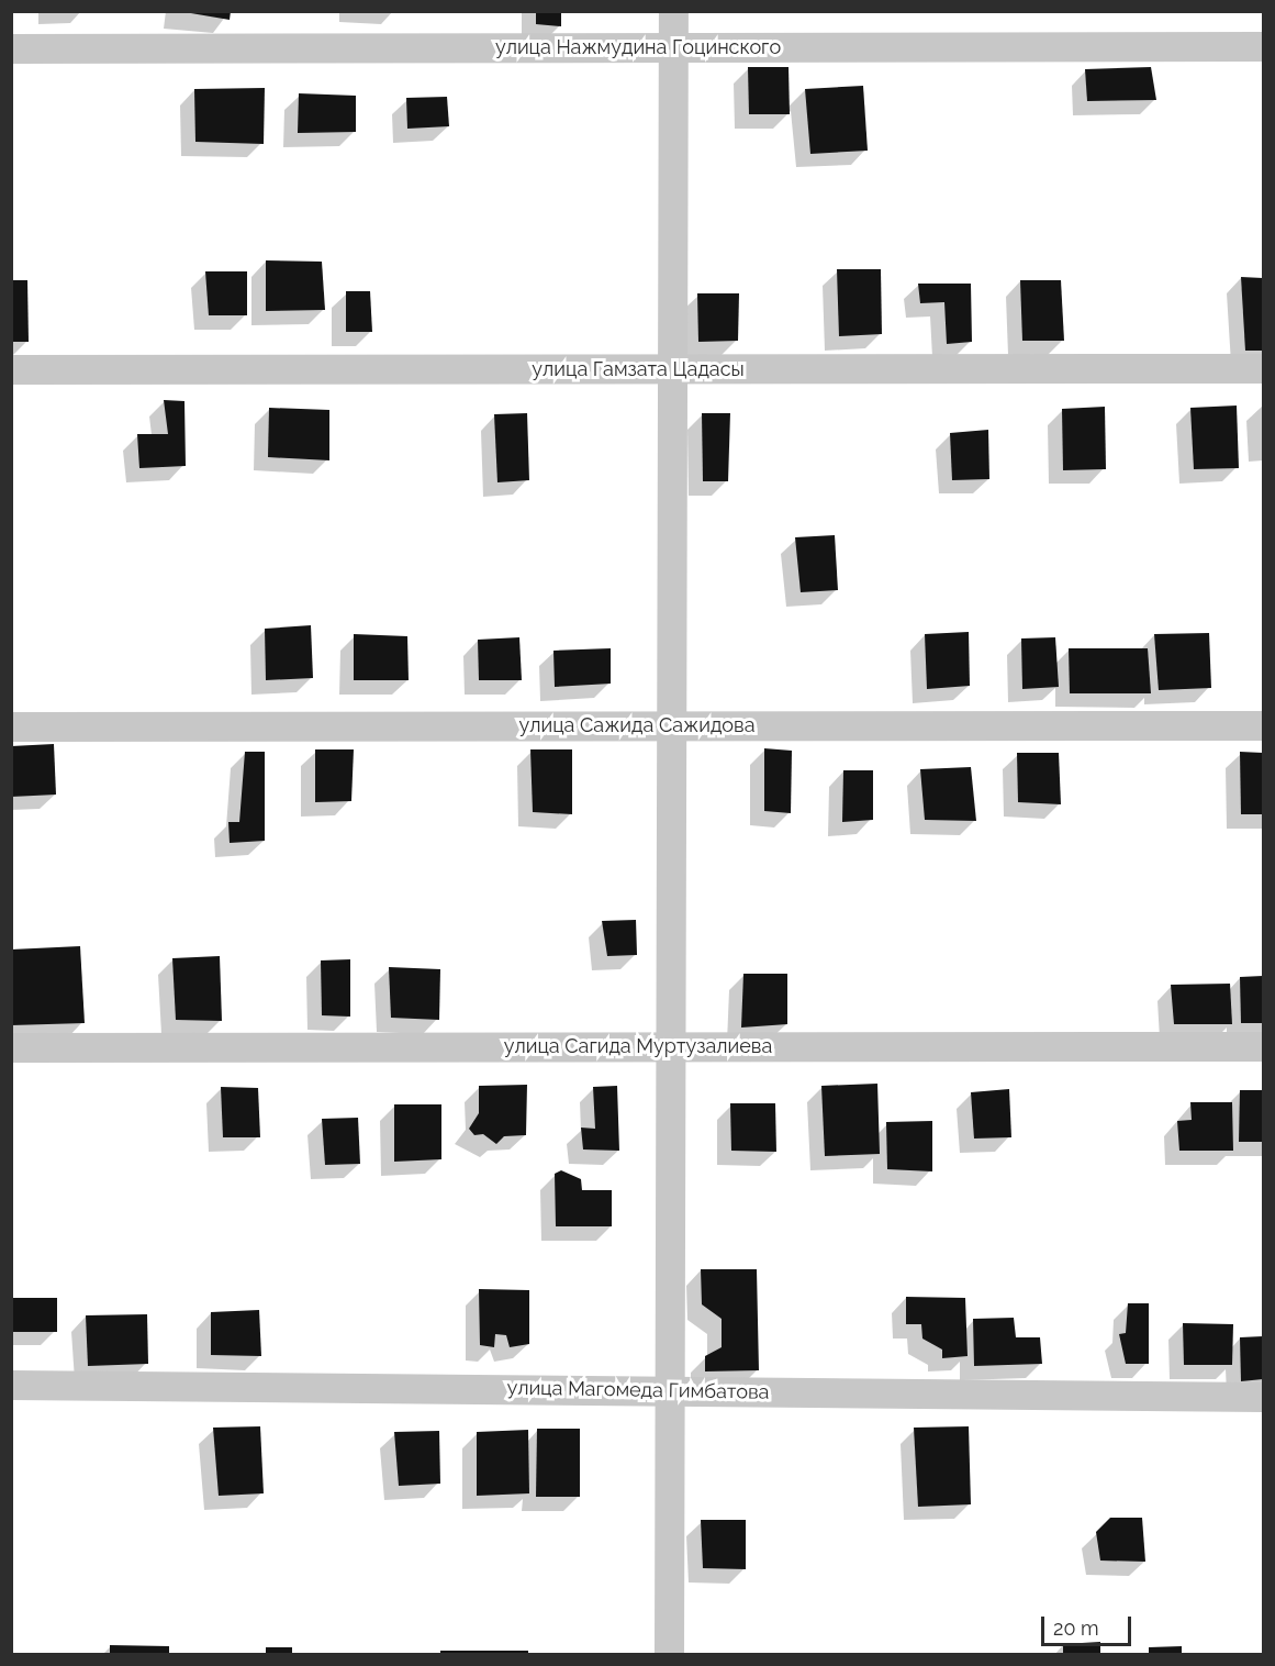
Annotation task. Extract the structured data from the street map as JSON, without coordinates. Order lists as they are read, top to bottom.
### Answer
{
  "streets": {
    "street": [
      "улица Нажмудина Гоцинского",
      "улица Гамзата Цадасы",
      "улица Сажида Сажидова",
      "улица Сагида Муртузалиева",
      "улица Магомеда Гимбатова"
    ]
  },
  "scale_bar": "20 m"
}
